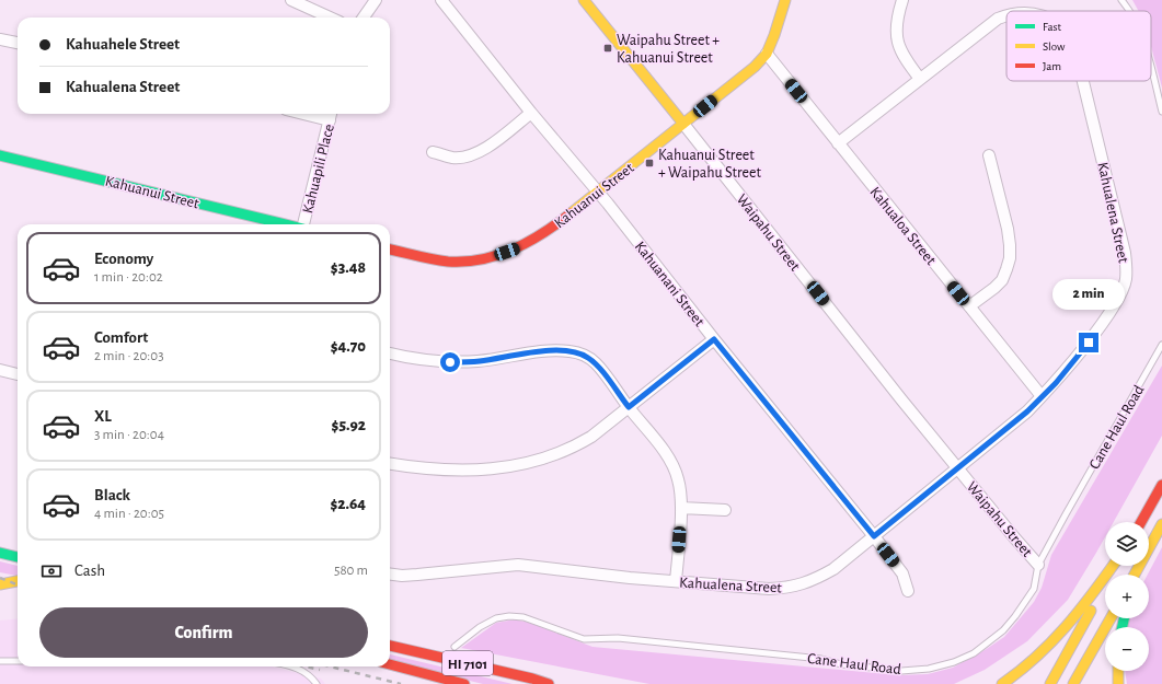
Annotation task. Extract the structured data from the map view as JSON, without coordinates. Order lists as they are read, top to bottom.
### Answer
{
  "streets": {
    "street": [
      "Kahuapili Place",
      "Kahuanui Street",
      "Kahualena Street",
      "Kahualoa Street",
      "Waipahu Street",
      "Kahuanani Street",
      "HI 7101"
    ],
    "lane": ["Cane Haul Road"]
  },
  "crossings": [
    ["Kahuanui Street", "Kahualoa Street"],
    ["Kahuanui Street", "Waipahu Street"],
    ["Kahuanui Street", "Kahuanani Street"],
    ["Kahualena Street", "Kahualoa Street"],
    ["Kahualena Street", "Waipahu Street"],
    ["Kahualena Street", "Kahuanani Street"],
    ["Waipahu Street", "Cane Haul Road"]
  ],
  "places": {
    "transit": ["Waipahu Street + Kahuanui Street", "Kahuanui Street + Waipahu Street"]
  },
  "legend": ["Fast", "Slow", "Jam"],
  "page": {
    "banner": ["Kahuahele Street", "Kahualena Street"],
    "list": [
      {
        "name": "Economy",
        "note": "1 min · 20:02",
        "value": "$3.48"
      },
      {
        "name": "Comfort",
        "note": "2 min · 20:03",
        "value": "$4.70"
      },
      {
        "name": "XL",
        "note": "3 min · 20:04",
        "value": "$5.92"
      },
      {
        "name": "Black",
        "note": "4 min · 20:05",
        "value": "$2.64"
      }
    ],
    "bubble": "2 min",
    "map_buttons": ["+", "−"],
    "pay": ["Cash", "580 m"],
    "buttons": "Confirm"
  }
}
